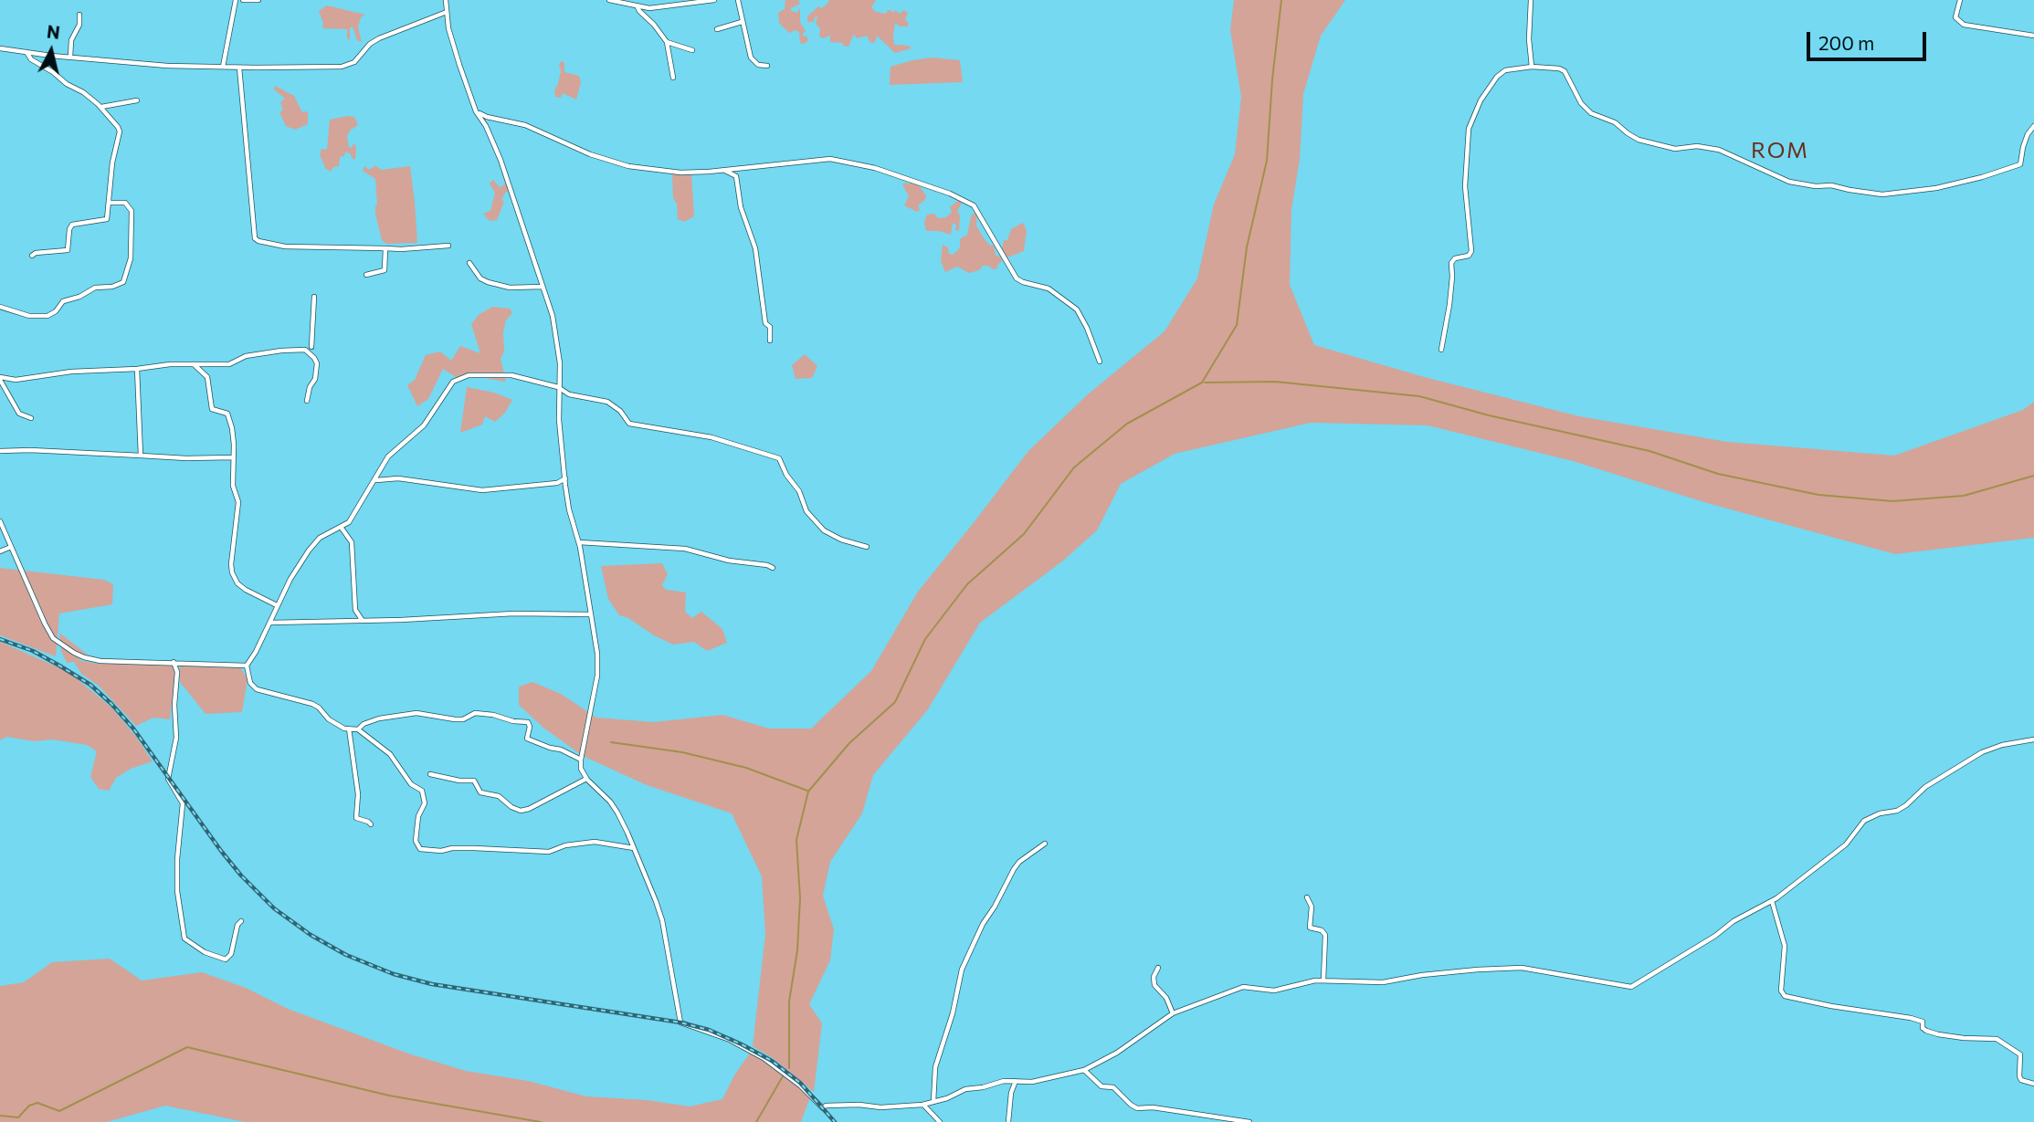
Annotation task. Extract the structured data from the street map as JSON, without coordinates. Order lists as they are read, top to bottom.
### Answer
{
  "districts": ["ROM"],
  "scale_bar": "200 m",
  "north": "top"
}
